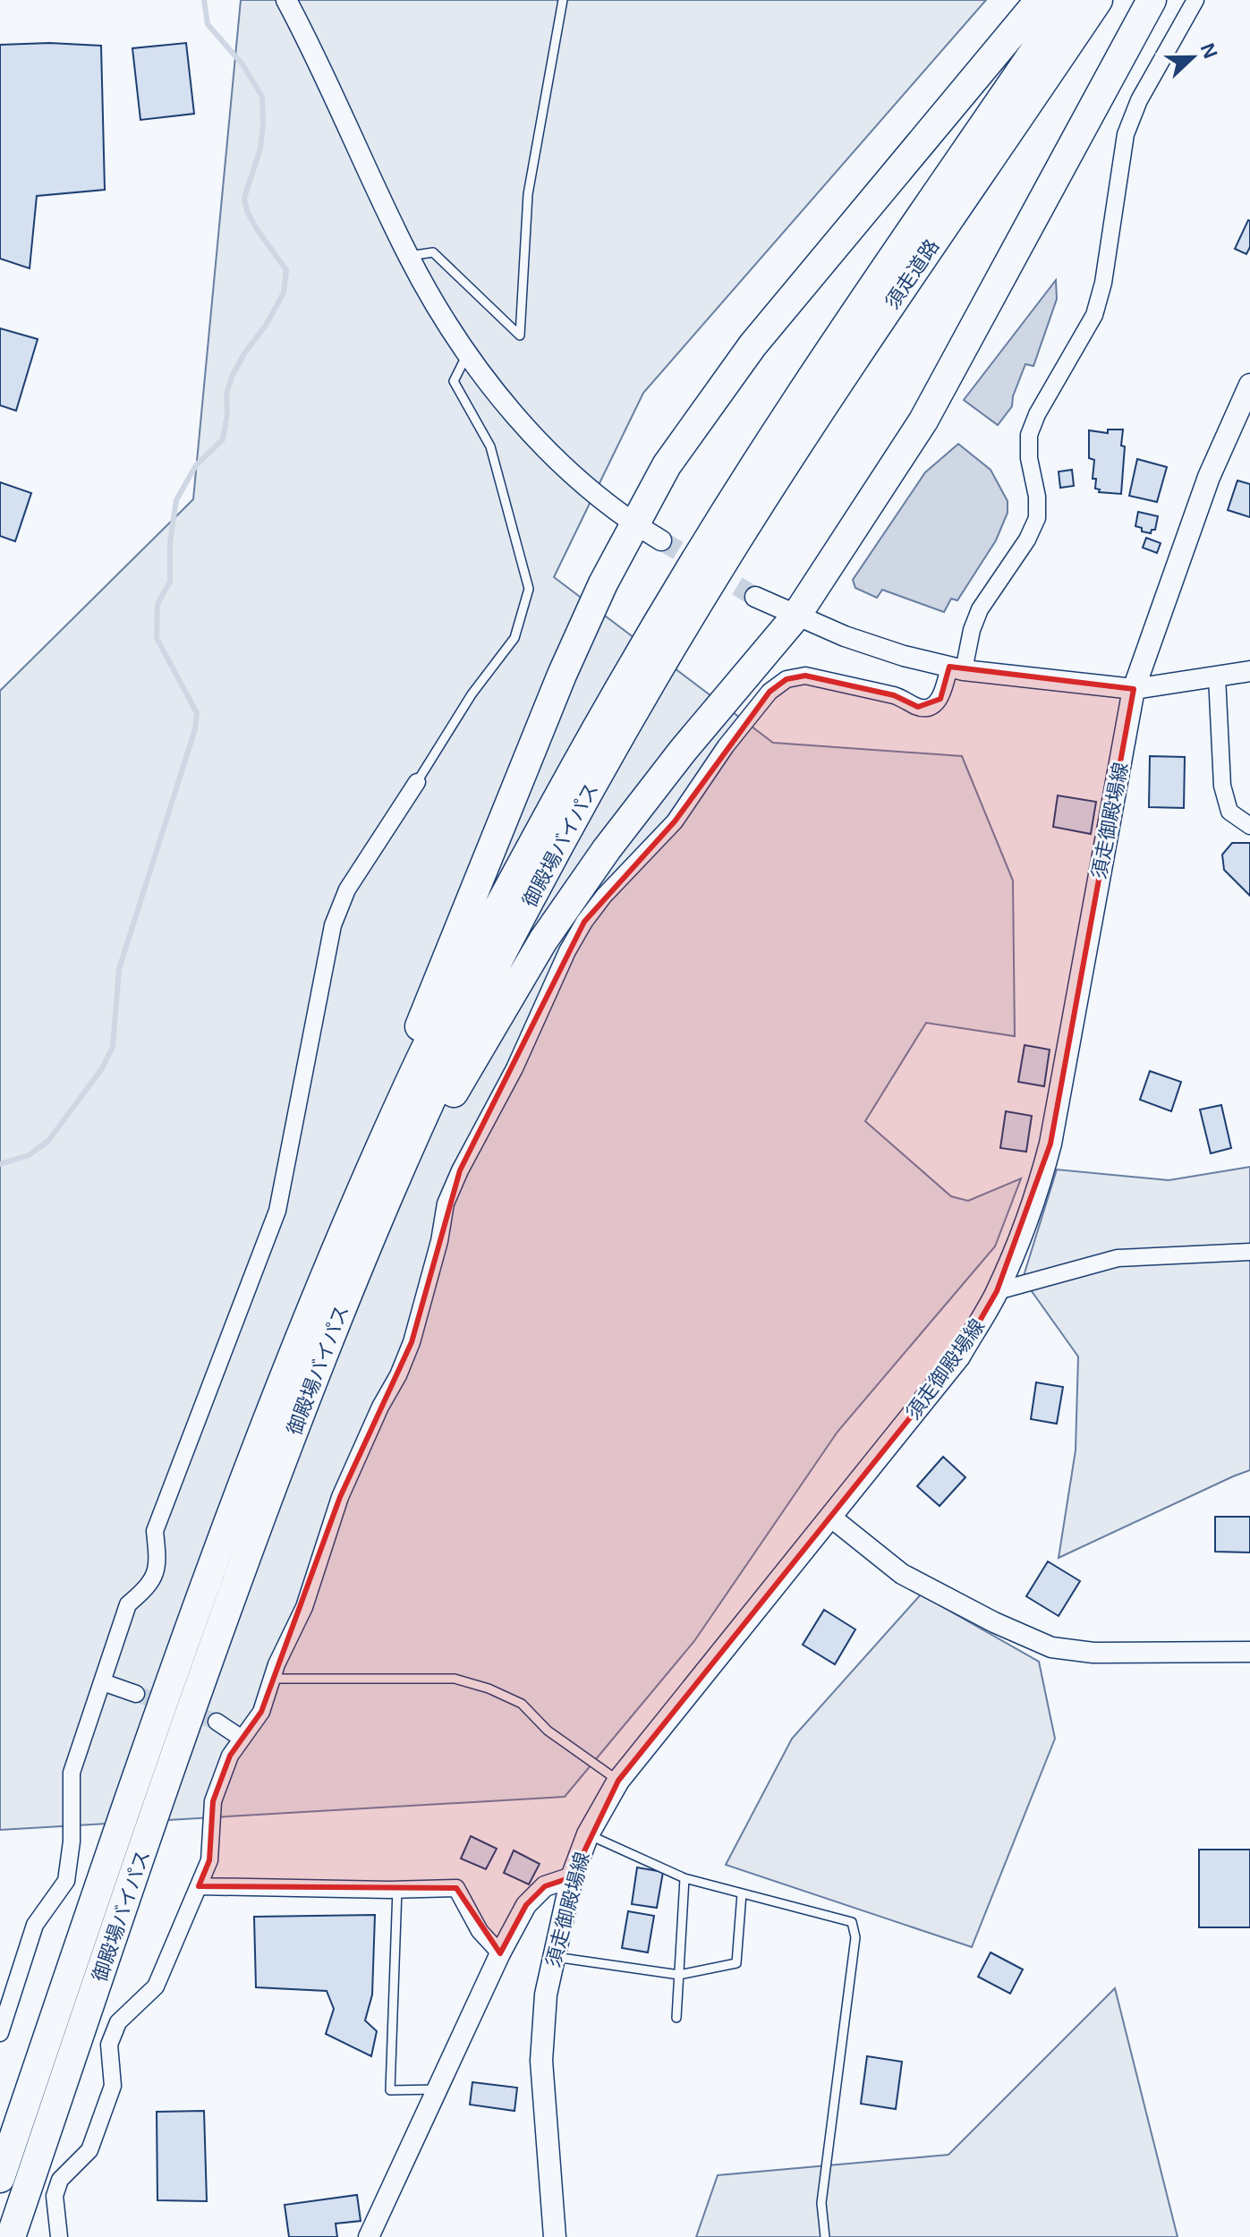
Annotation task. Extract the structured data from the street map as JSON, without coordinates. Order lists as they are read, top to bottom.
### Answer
{
  "streets": {
    "highway": ["須走道路", "御殿場バイパス"],
    "main road": ["須走御殿場線"]
  },
  "crossings": [
    ["須走道路", "御殿場バイパス"]
  ],
  "north": "right"
}
